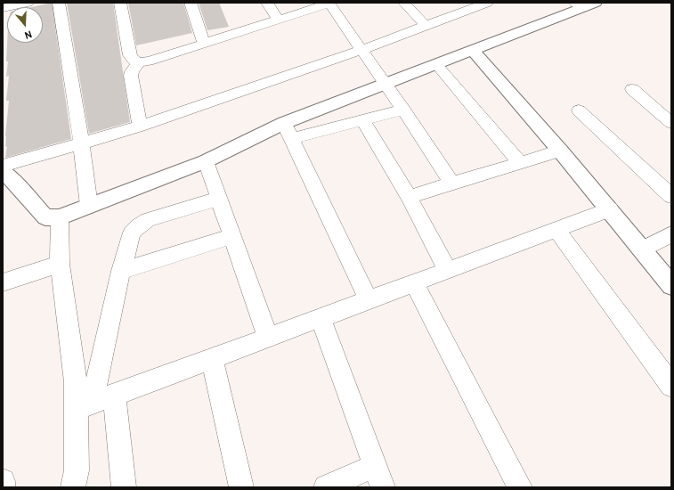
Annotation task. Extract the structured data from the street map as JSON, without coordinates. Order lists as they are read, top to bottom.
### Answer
{
  "north": "bottom"
}
